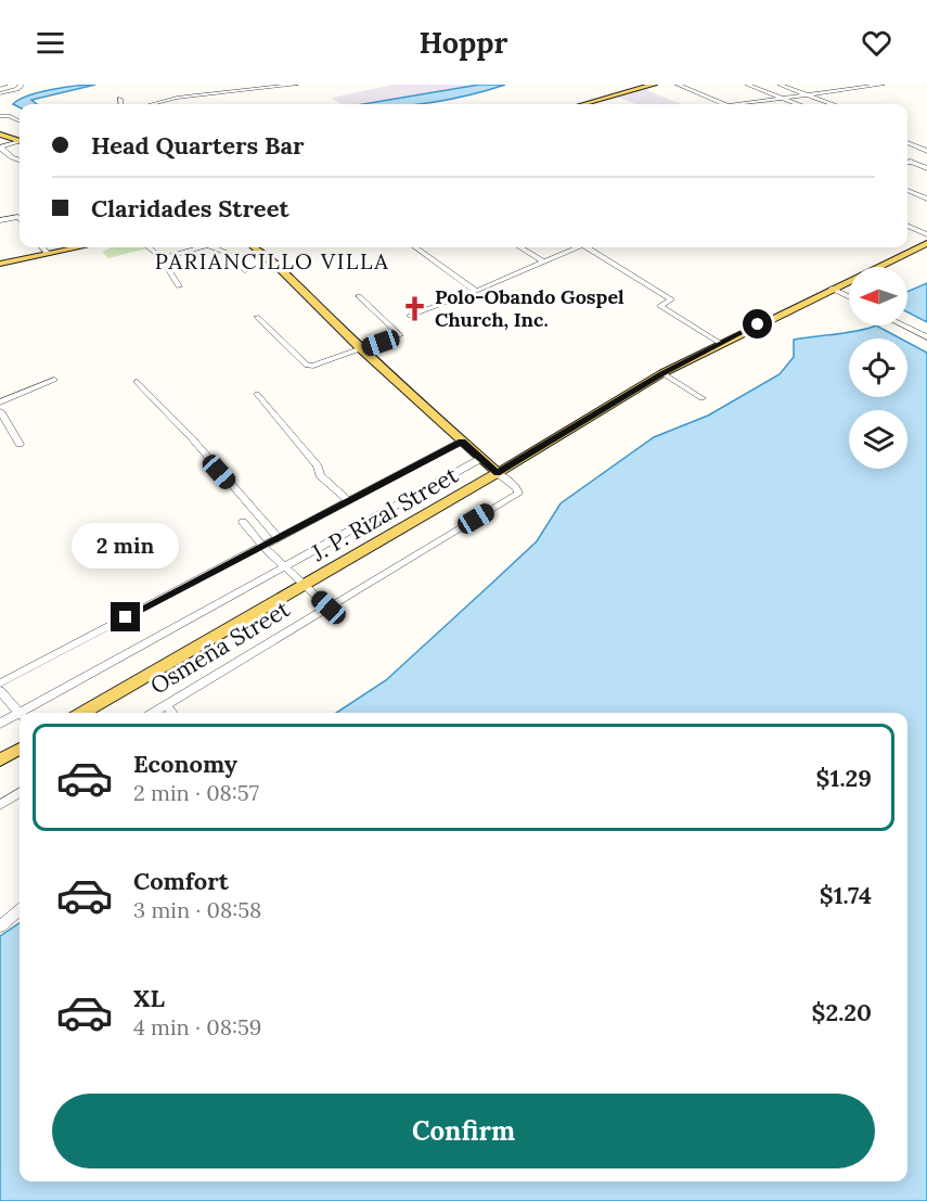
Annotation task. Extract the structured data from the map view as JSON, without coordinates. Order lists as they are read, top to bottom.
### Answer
{
  "streets": {
    "main road": ["J. P. Rizal Street"],
    "street": ["Osmeña Street"]
  },
  "crossings": [
    ["J. P. Rizal Street", "Osmeña Street"]
  ],
  "districts": ["PARIANCILLO VILLA"],
  "places": {
    "church": ["Polo-Obando Gospel Church, Inc."]
  },
  "north": "left",
  "page": {
    "header": "Hoppr",
    "banner": ["Head Quarters Bar", "Claridades Street"],
    "bubble": "2 min",
    "list": [
      {
        "name": "Economy",
        "note": "2 min · 08:57",
        "value": "$1.29"
      },
      {
        "name": "Comfort",
        "note": "3 min · 08:58",
        "value": "$1.74"
      },
      {
        "name": "XL",
        "note": "4 min · 08:59",
        "value": "$2.20"
      }
    ],
    "buttons": "Confirm"
  }
}
